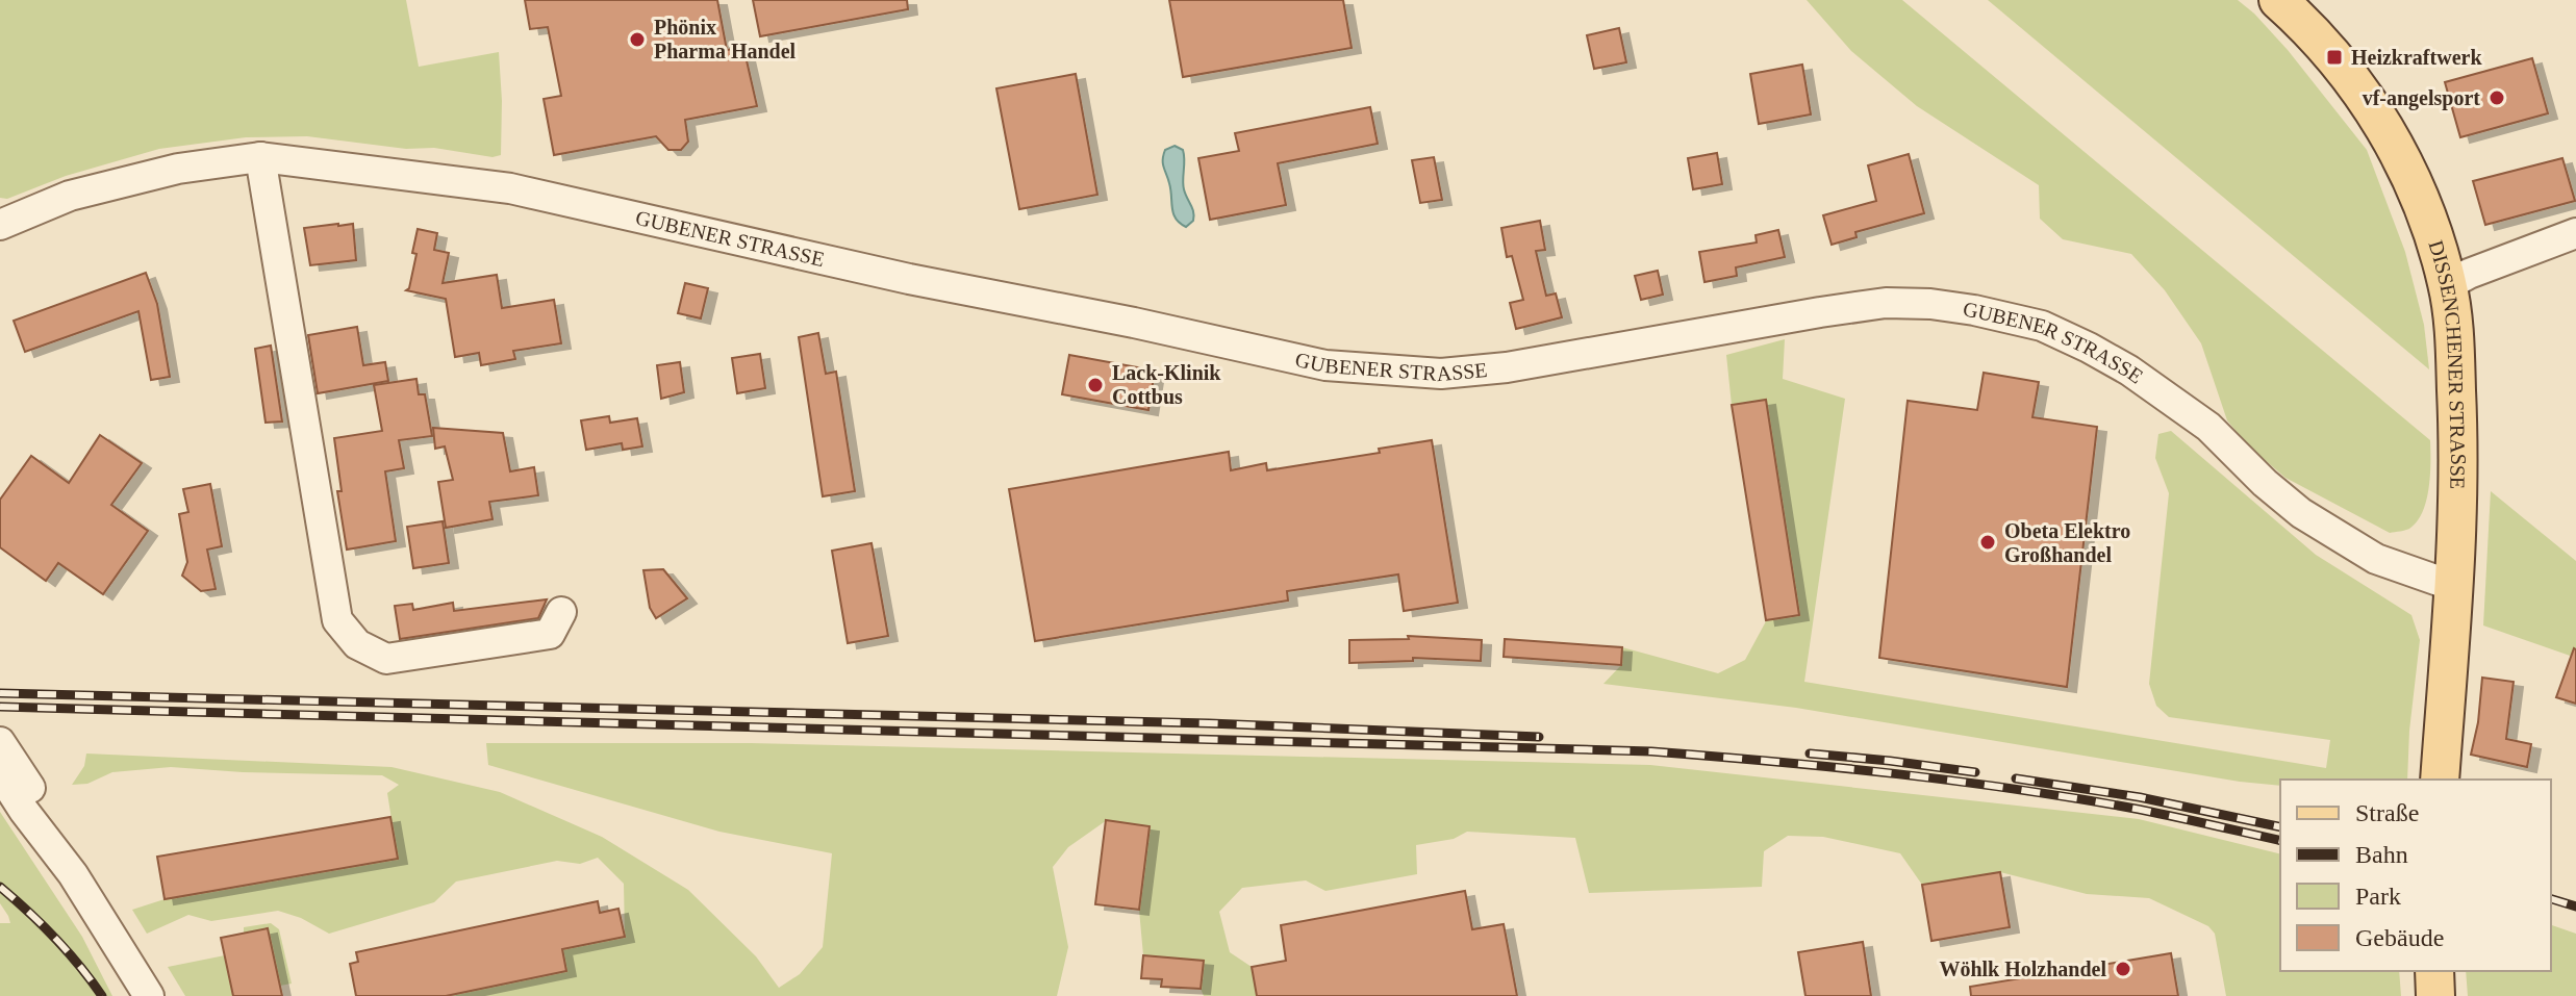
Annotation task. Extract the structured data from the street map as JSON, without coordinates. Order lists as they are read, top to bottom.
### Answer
{
  "streets": {
    "main road": ["DISSENCHENER STRASSE"],
    "street": ["GUBENER STRASSE"]
  },
  "crossings": [
    ["GUBENER STRASSE", "DISSENCHENER STRASSE"]
  ],
  "places": {
    "other": [
      "Phönix Pharma Handel",
      "vf-angelsport",
      "Lack-Klinik Cottbus",
      "Obeta Elektro Großhandel",
      "Wöhlk Holzhandel"
    ],
    "transit": ["Heizkraftwerk"]
  },
  "legend": [
    "Straße",
    "Bahn",
    "Park",
    "Gebäude"
  ]
}
